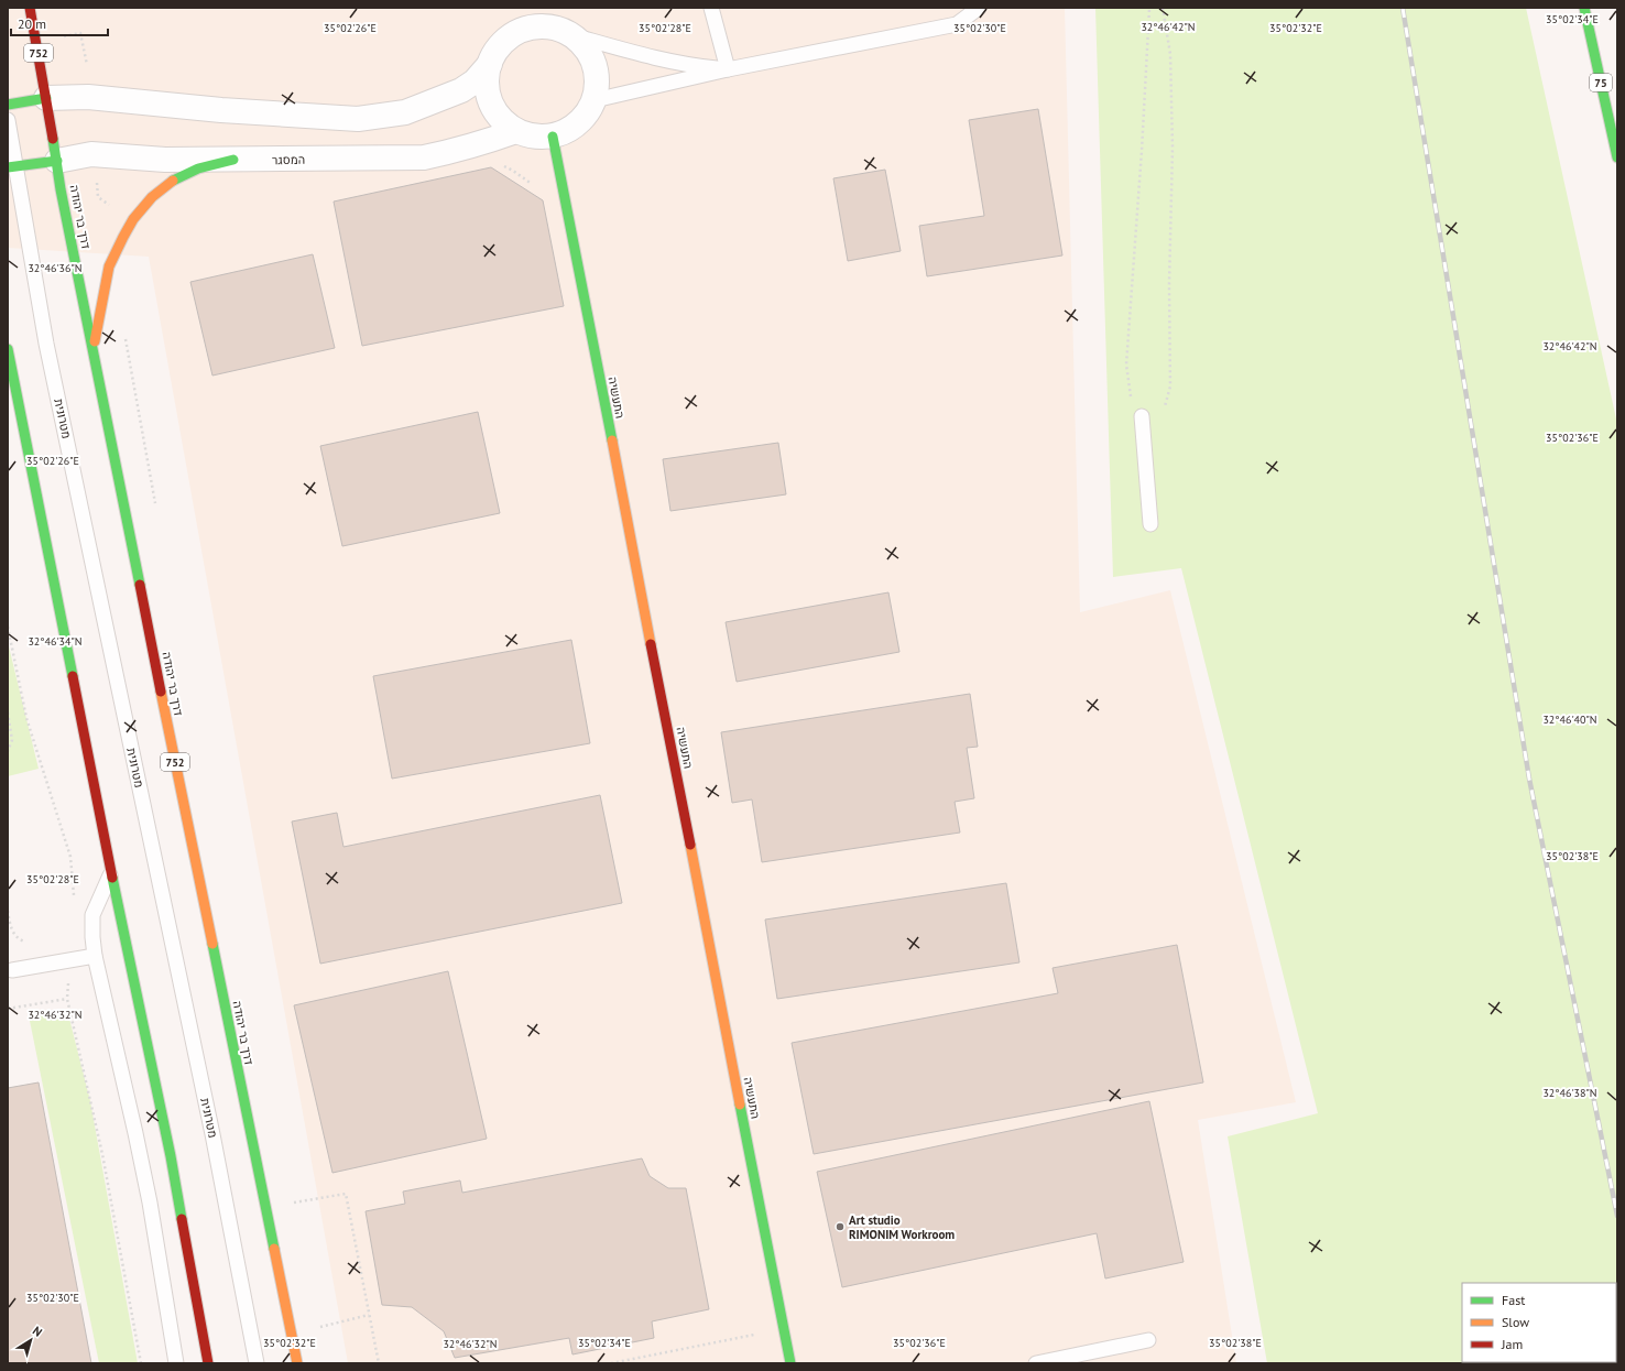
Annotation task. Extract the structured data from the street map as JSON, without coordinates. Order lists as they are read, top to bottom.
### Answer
{
  "streets": {
    "main road": [
      "752",
      "75",
      "דרך בר יהודה",
      "התעשיה"
    ],
    "street": ["המסגר"],
    "lane": ["מטרונית"]
  },
  "crossings": [
    ["המסגר", "דרך בר יהודה"],
    ["המסגר", "התעשיה"]
  ],
  "places": ["Art studio RIMONIM Workroom"],
  "legend": ["Fast", "Slow", "Jam"],
  "scale_bar": "20 m",
  "north": "top right",
  "coordinates": [
    "35°02'34\"E",
    "32°46'42\"N",
    "35°02'26\"E",
    "35°02'28\"E",
    "35°02'30\"E",
    "35°02'32\"E",
    "32°46'36\"N",
    "35°02'36\"E",
    "32°46'34\"N",
    "32°46'40\"N",
    "35°02'38\"E",
    "32°46'32\"N",
    "32°46'38\"N"
  ]
}
